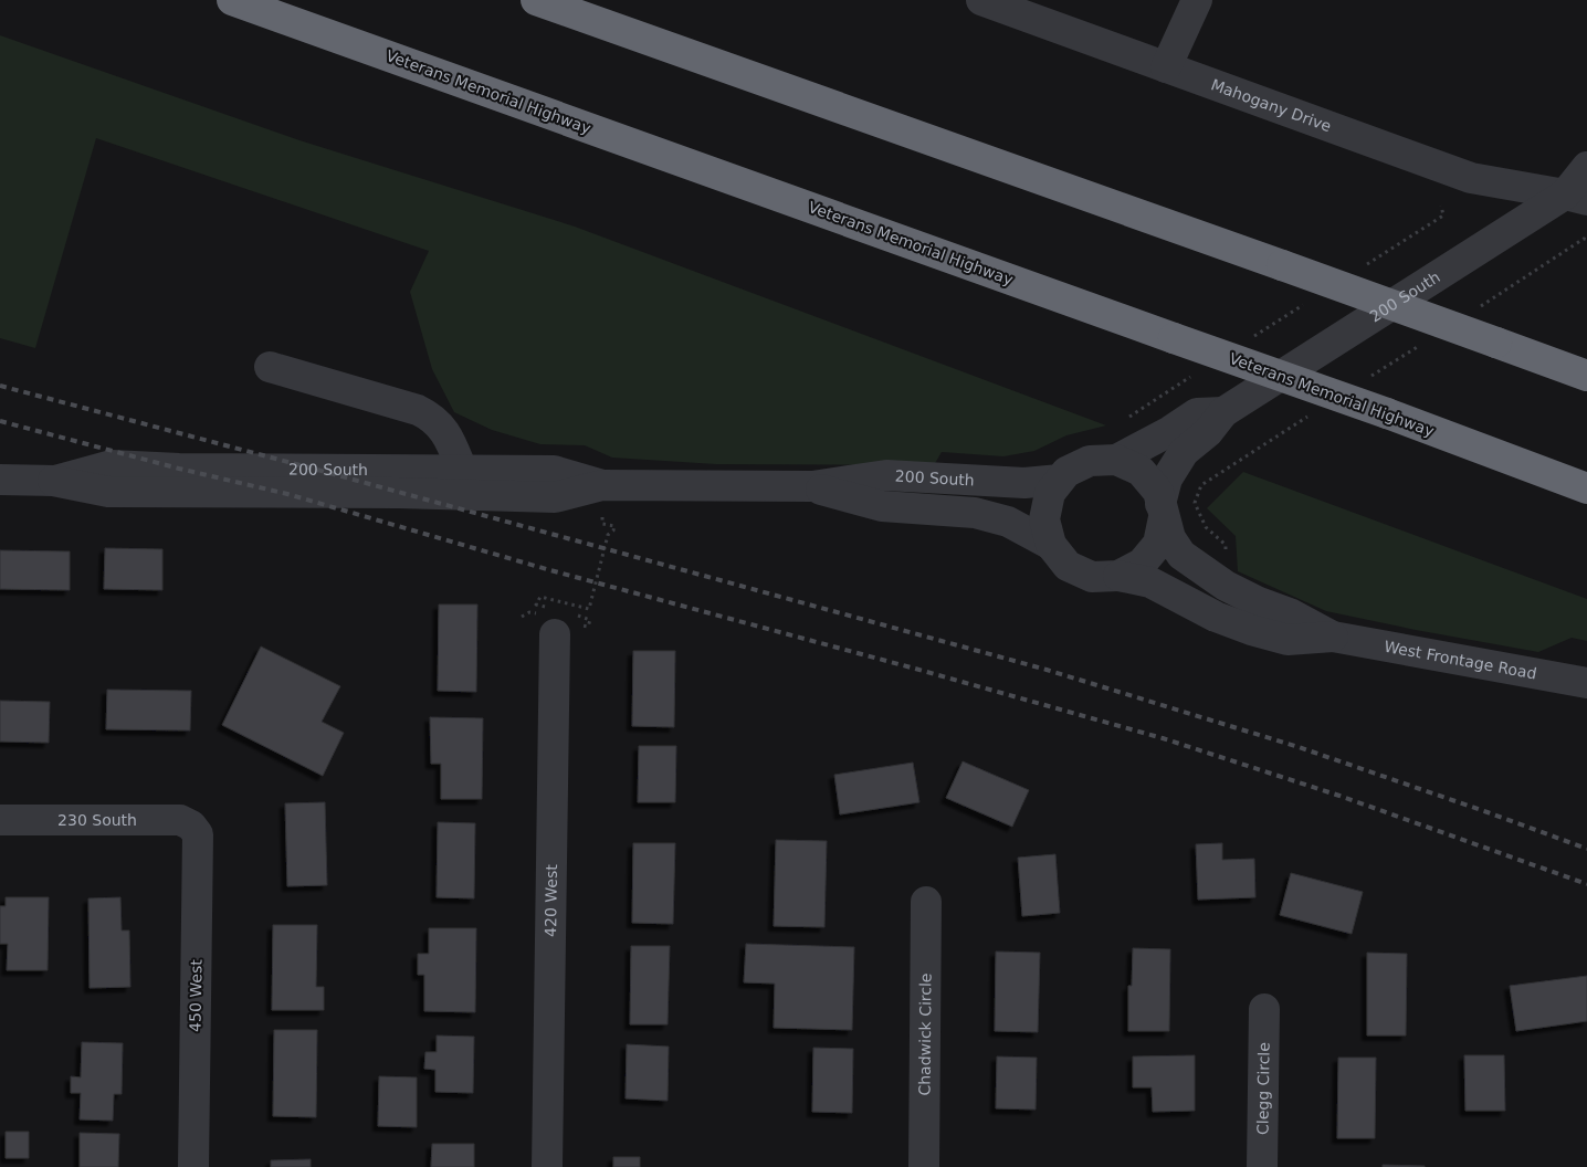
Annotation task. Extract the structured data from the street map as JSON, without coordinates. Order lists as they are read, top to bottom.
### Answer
{
  "streets": {
    "highway": ["Veterans Memorial Highway"],
    "street": [
      "Mahogany Drive",
      "200 South",
      "West Frontage Road",
      "230 South",
      "420 West",
      "450 West",
      "Chadwick Circle",
      "Clegg Circle"
    ]
  },
  "crossings": [
    ["Mahogany Drive", "200 South"],
    ["200 South", "West Frontage Road"],
    ["230 South", "450 West"]
  ]
}
